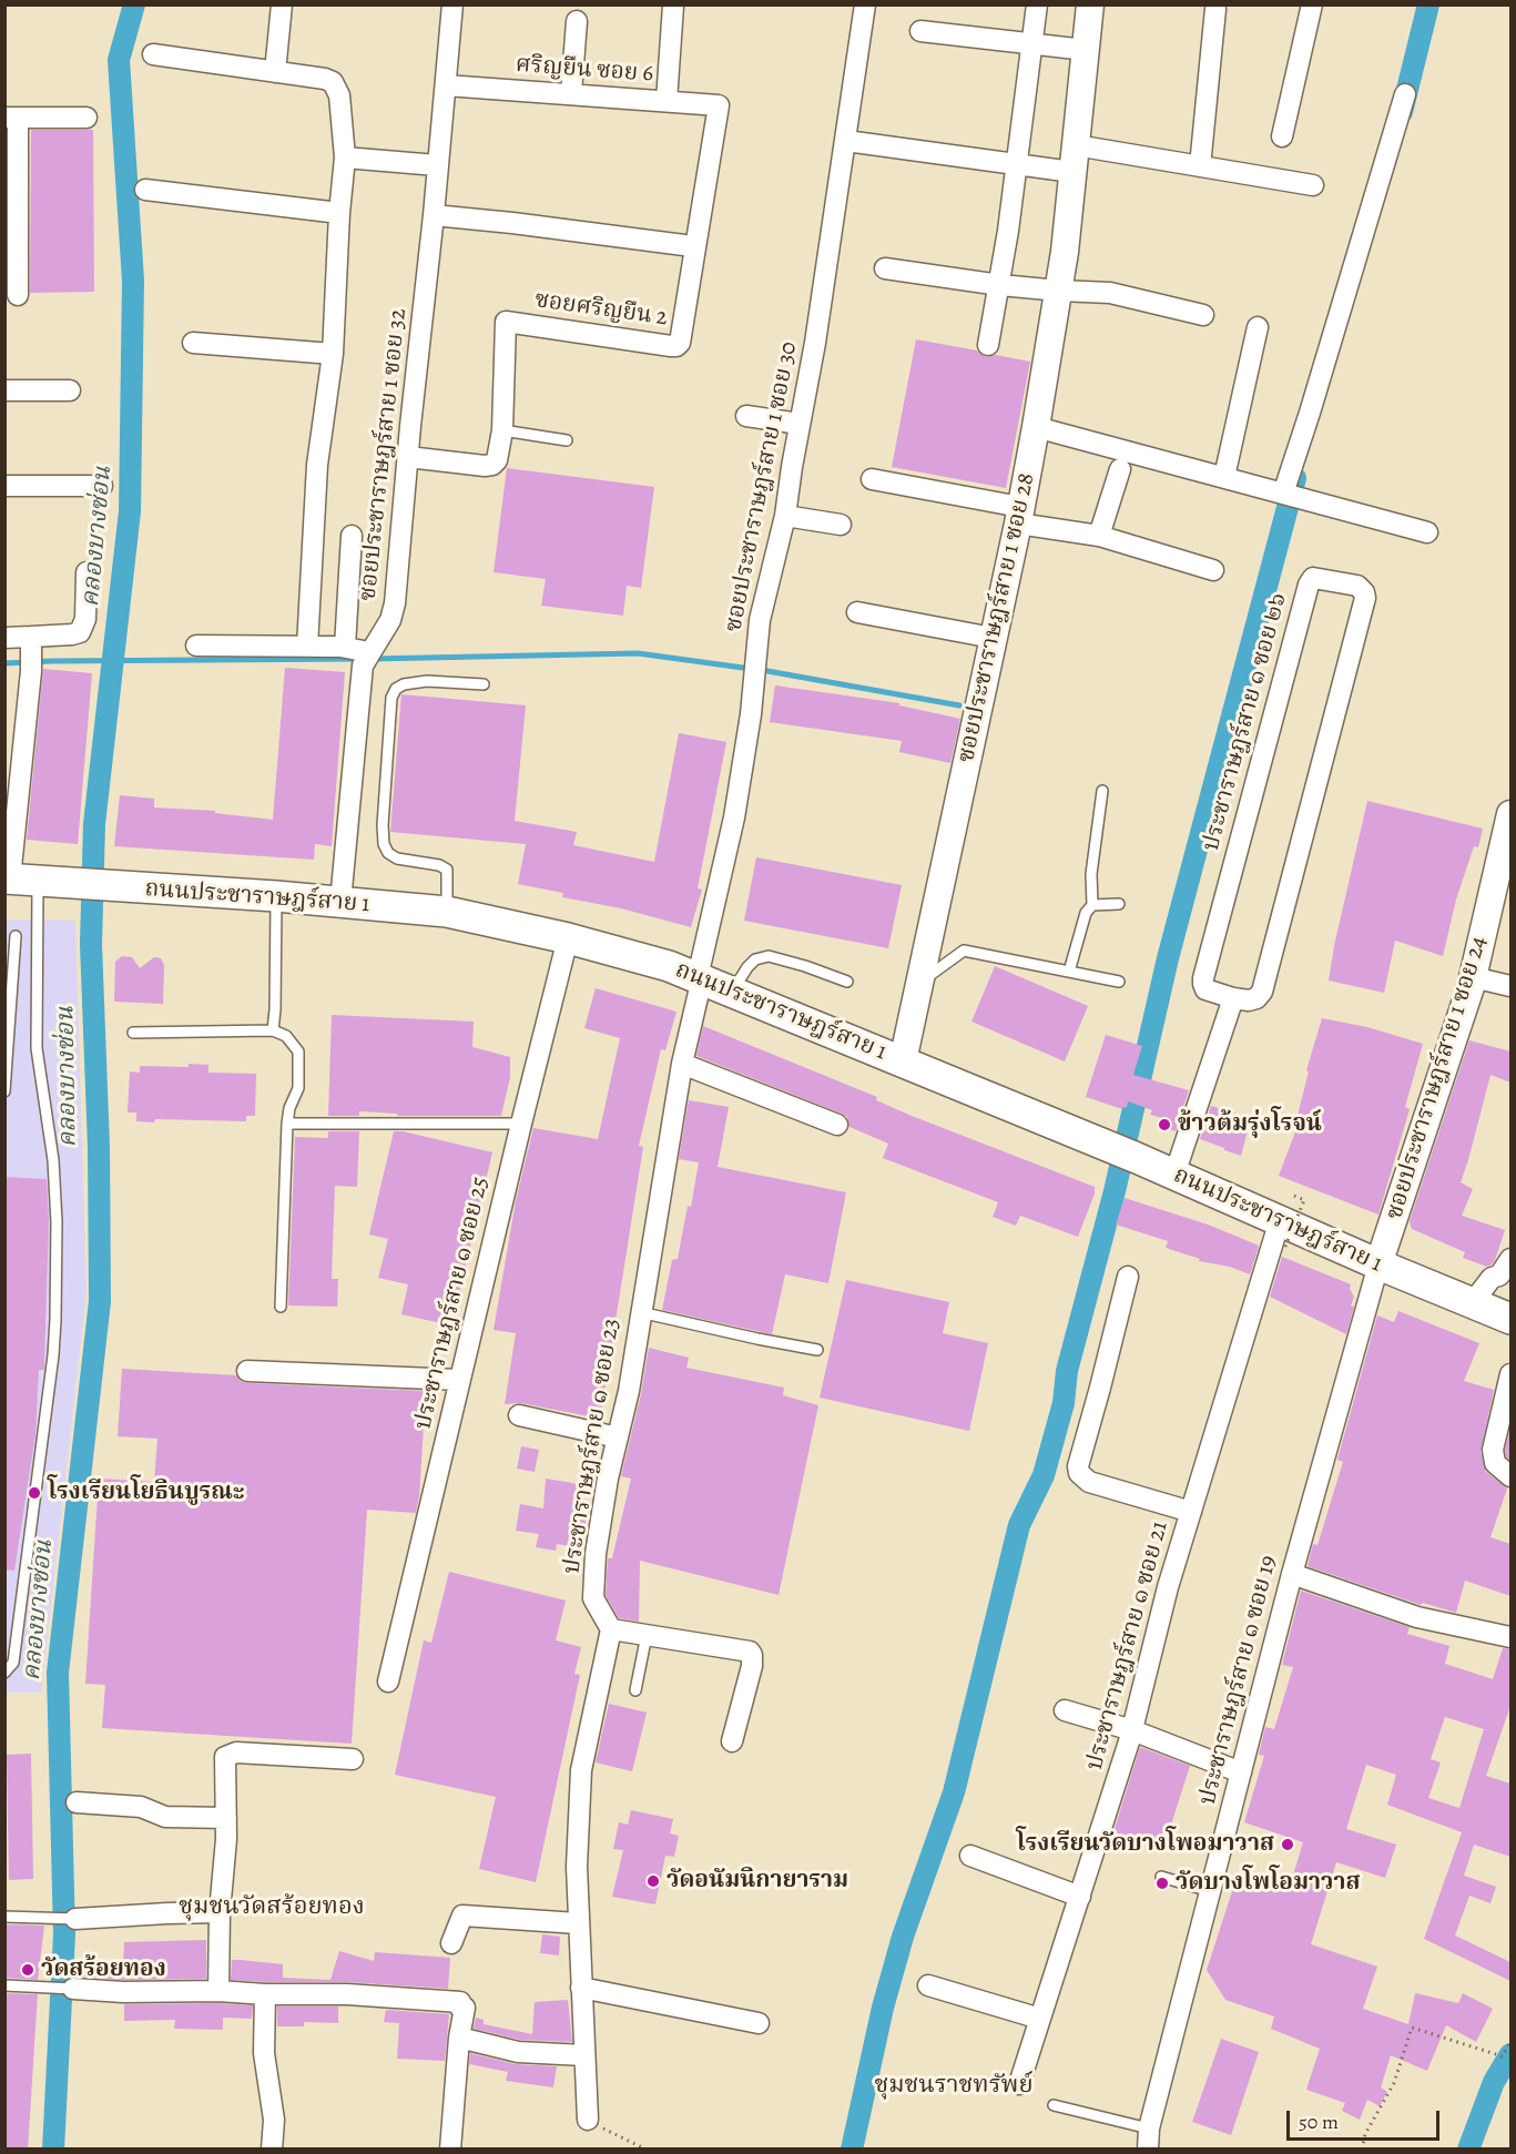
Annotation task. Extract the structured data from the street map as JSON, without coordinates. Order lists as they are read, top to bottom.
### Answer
{
  "streets": {
    "main road": ["ถนนประชาราษฎร์สาย 1"],
    "street": [
      "ศริญยืน ซอย 6",
      "ซอยศริญยืน 2",
      "ซอยประชาราษฎร์สาย 1 ซอย 32",
      "ซอยประชาราษฎร์สาย 1 ซอย 30",
      "ซอยประชาราษฎร์สาย 1 ซอย 28",
      "ประชาราษฎร์สาย ๑ ซอย ๒๖",
      "ซอยประชาราษฎร์สาย 1 ซอย 24",
      "ประชาราษฎร์สาย ๑ ซอย 25",
      "ประชาราษฎร์สาย ๑ ซอย 23",
      "ประชาราษฎร์สาย ๑ ซอย 21",
      "ประชาราษฎร์สาย ๑ ซอย 19"
    ]
  },
  "crossings": [
    ["ศริญยืน ซอย 6", "ซอยศริญยืน 2"],
    ["ศริญยืน ซอย 6", "ซอยประชาราษฎร์สาย 1 ซอย 32"],
    ["ซอยศริญยืน 2", "ซอยประชาราษฎร์สาย 1 ซอย 32"],
    ["ซอยประชาราษฎร์สาย 1 ซอย 32", "ถนนประชาราษฎร์สาย 1"],
    ["ซอยประชาราษฎร์สาย 1 ซอย 30", "ถนนประชาราษฎร์สาย 1"],
    ["ซอยประชาราษฎร์สาย 1 ซอย 30", "ประชาราษฎร์สาย ๑ ซอย 23"],
    ["ซอยประชาราษฎร์สาย 1 ซอย 28", "ถนนประชาราษฎร์สาย 1"],
    ["ถนนประชาราษฎร์สาย 1", "ซอยประชาราษฎร์สาย 1 ซอย 24"],
    ["ถนนประชาราษฎร์สาย 1", "ประชาราษฎร์สาย ๑ ซอย 25"],
    ["ถนนประชาราษฎร์สาย 1", "ประชาราษฎร์สาย ๑ ซอย 23"],
    ["ถนนประชาราษฎร์สาย 1", "ประชาราษฎร์สาย ๑ ซอย 21"],
    ["ถนนประชาราษฎร์สาย 1", "ประชาราษฎร์สาย ๑ ซอย 19"],
    ["ซอยประชาราษฎร์สาย 1 ซอย 24", "ประชาราษฎร์สาย ๑ ซอย 19"]
  ],
  "districts": ["ชุมชนวัดสร้อยทอง", "ชุมชนราชทรัพย์"],
  "water": ["คลองบางซ่อน"],
  "places": [
    "ข้าวต้มรุ่งโรจน์",
    "โรงเรียนโยธินบูรณะ",
    "โรงเรียนวัดบางโพอมาวาส",
    "วัดอนัมนิกายาราม",
    "วัดบางโพโอมาวาส",
    "วัดสร้อยทอง"
  ],
  "scale_bar": "50 m"
}
